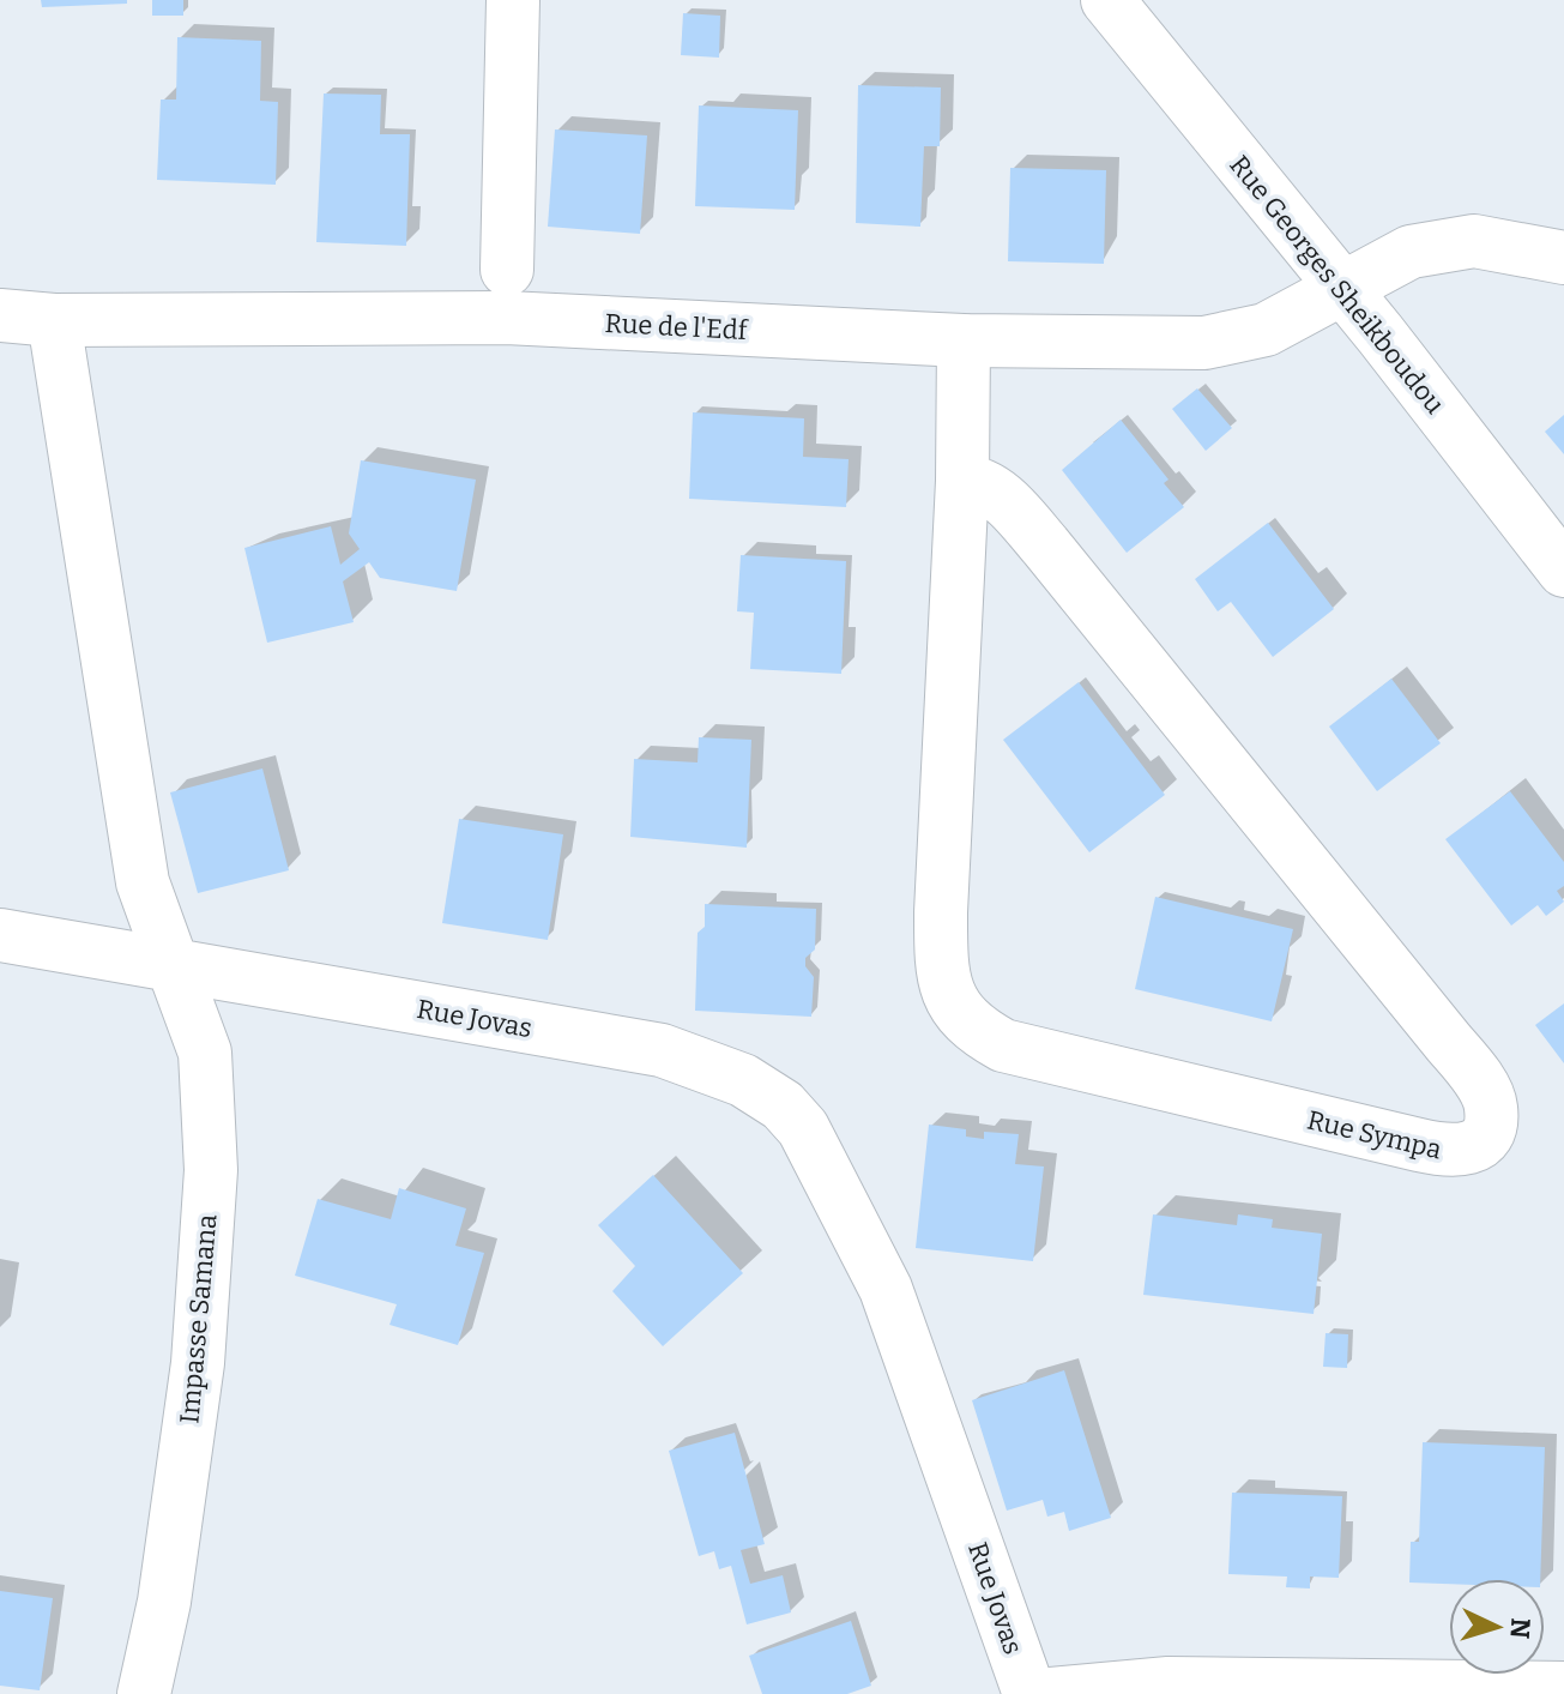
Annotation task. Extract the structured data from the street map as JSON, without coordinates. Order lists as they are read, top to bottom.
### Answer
{
  "streets": {
    "street": [
      "Rue Georges Sheikboudou",
      "Rue de l'Edf",
      "Rue Jovas",
      "Rue Sympa",
      "Impasse Samana"
    ]
  },
  "crossings": [
    ["Rue Georges Sheikboudou", "Rue de l'Edf"],
    ["Rue de l'Edf", "Rue Sympa"],
    ["Rue Jovas", "Impasse Samana"]
  ],
  "north": "right"
}
